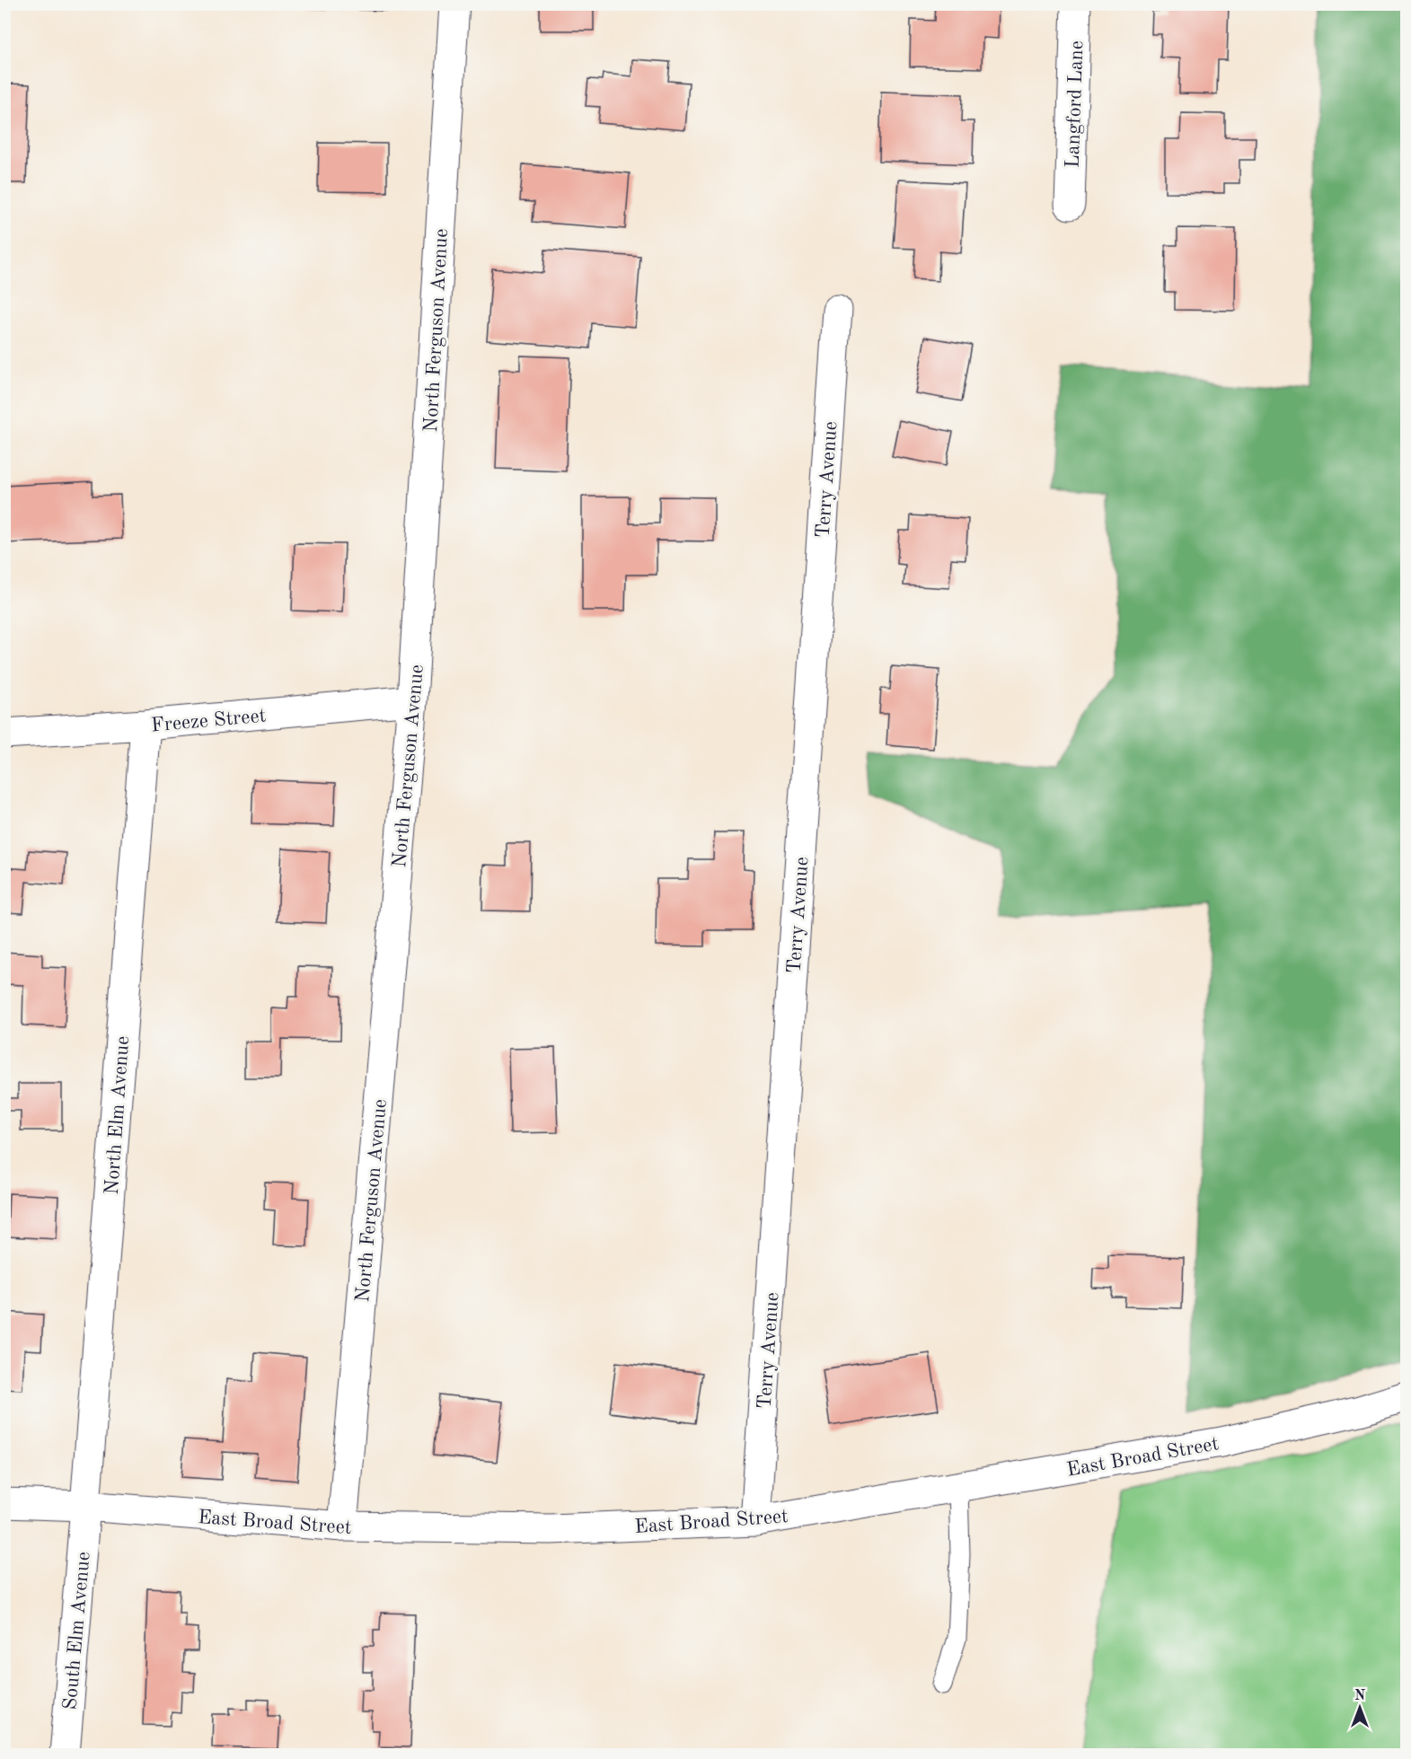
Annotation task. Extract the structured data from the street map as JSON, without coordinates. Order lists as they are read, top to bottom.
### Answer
{
  "streets": {
    "street": [
      "Langford Lane",
      "North Ferguson Avenue",
      "Terry Avenue",
      "Freeze Street",
      "North Elm Avenue",
      "East Broad Street",
      "South Elm Avenue"
    ]
  },
  "crossings": [
    ["North Ferguson Avenue", "Freeze Street"],
    ["North Ferguson Avenue", "East Broad Street"],
    ["Terry Avenue", "East Broad Street"],
    ["Freeze Street", "North Elm Avenue"],
    ["North Elm Avenue", "East Broad Street"],
    ["North Elm Avenue", "South Elm Avenue"],
    ["East Broad Street", "South Elm Avenue"]
  ],
  "north": "top"
}
